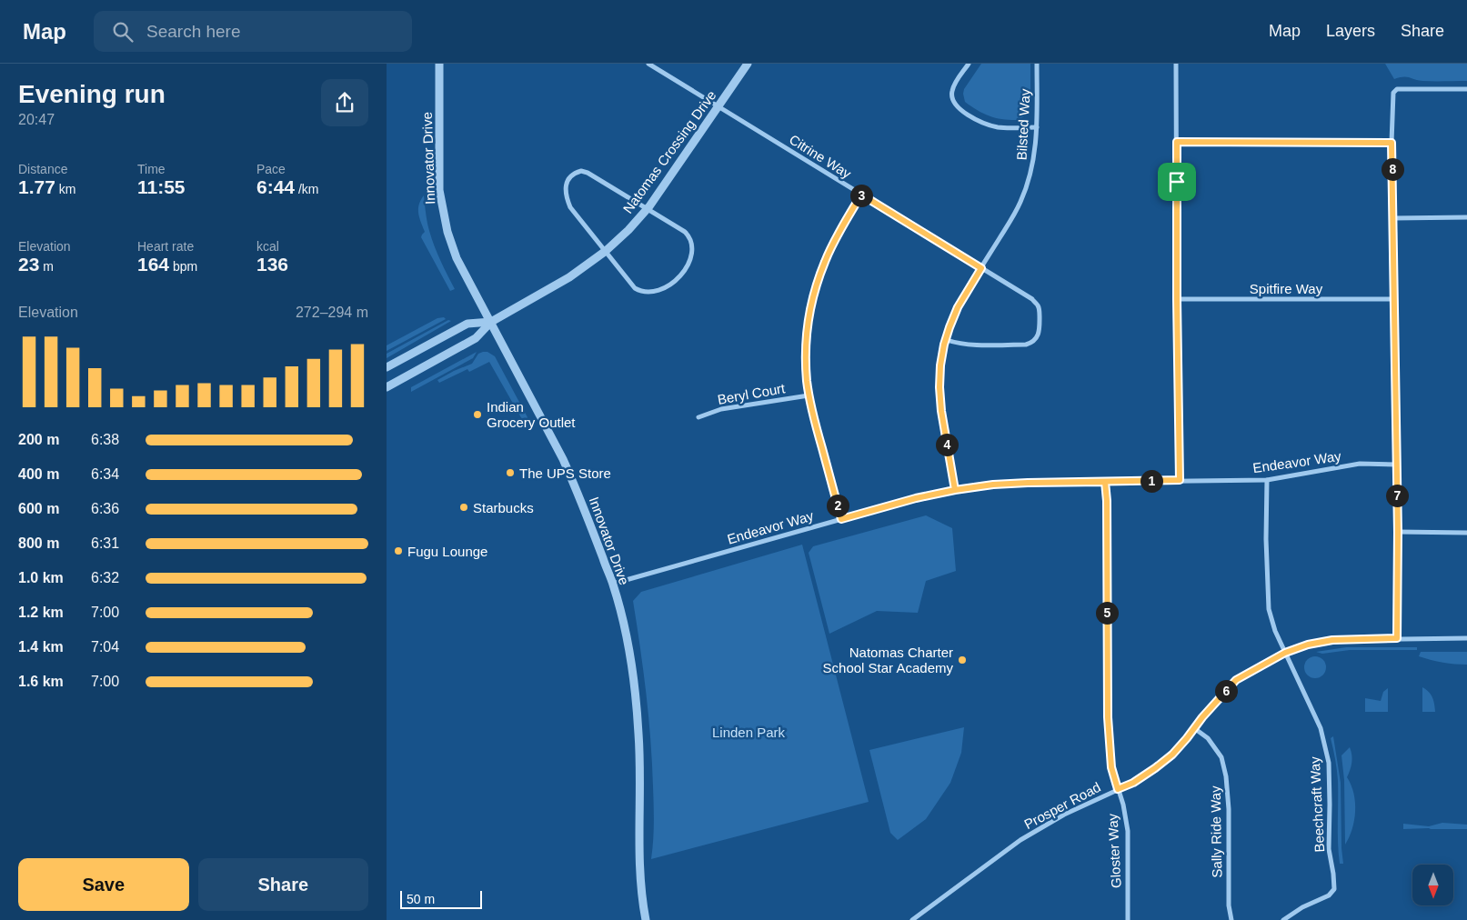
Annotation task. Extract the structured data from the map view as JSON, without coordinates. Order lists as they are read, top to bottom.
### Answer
{
  "streets": {
    "street": [
      "Bilsted Way",
      "Natomas Crossing Drive",
      "Citrine Way",
      "Innovator Drive",
      "Spitfire Way",
      "Beryl Court",
      "Endeavor Way",
      "Beechcraft Way",
      "Prosper Road",
      "Sally Ride Way",
      "Gloster Way"
    ]
  },
  "crossings": [
    ["Bilsted Way", "Citrine Way"],
    ["Bilsted Way", "Endeavor Way"],
    ["Natomas Crossing Drive", "Citrine Way"],
    ["Natomas Crossing Drive", "Innovator Drive"],
    ["Innovator Drive", "Endeavor Way"],
    ["Endeavor Way", "Beechcraft Way"],
    ["Endeavor Way", "Gloster Way"],
    ["Beechcraft Way", "Prosper Road"],
    ["Prosper Road", "Sally Ride Way"],
    ["Prosper Road", "Gloster Way"]
  ],
  "parks": ["Linden Park"],
  "places": [
    "Indian Grocery Outlet",
    "The UPS Store",
    "Starbucks",
    "Fugu Lounge",
    "Natomas Charter School Star Academy"
  ],
  "scale_bar": "50 m",
  "north": "bottom",
  "page": {
    "header": "Map",
    "search": "Search here",
    "nav": ["Map", "Layers", "Share"],
    "heading": ["Evening run", "20:47"],
    "stats": [
      ["Distance", "1.77 km"],
      ["Time", "11:55"],
      ["Pace", "6:44 /km"],
      ["Elevation", "23 m"],
      ["Heart rate", "164 bpm"],
      ["kcal", "136"]
    ],
    "pins": [
      "8",
      "3",
      "4",
      "1",
      "7",
      "2",
      "5",
      "6"
    ],
    "chart": ["Elevation", "272–294 m"],
    "list": [
      {
        "name": "200 m",
        "note": "6:38"
      },
      {
        "name": "400 m",
        "note": "6:34"
      },
      {
        "name": "600 m",
        "note": "6:36"
      },
      {
        "name": "800 m",
        "note": "6:31"
      },
      {
        "name": "1.0 km",
        "note": "6:32"
      },
      {
        "name": "1.2 km",
        "note": "7:00"
      },
      {
        "name": "1.4 km",
        "note": "7:04"
      },
      {
        "name": "1.6 km",
        "note": "7:00"
      }
    ],
    "buttons": ["Save", "Share"],
    "scale": "50 m"
  }
}
